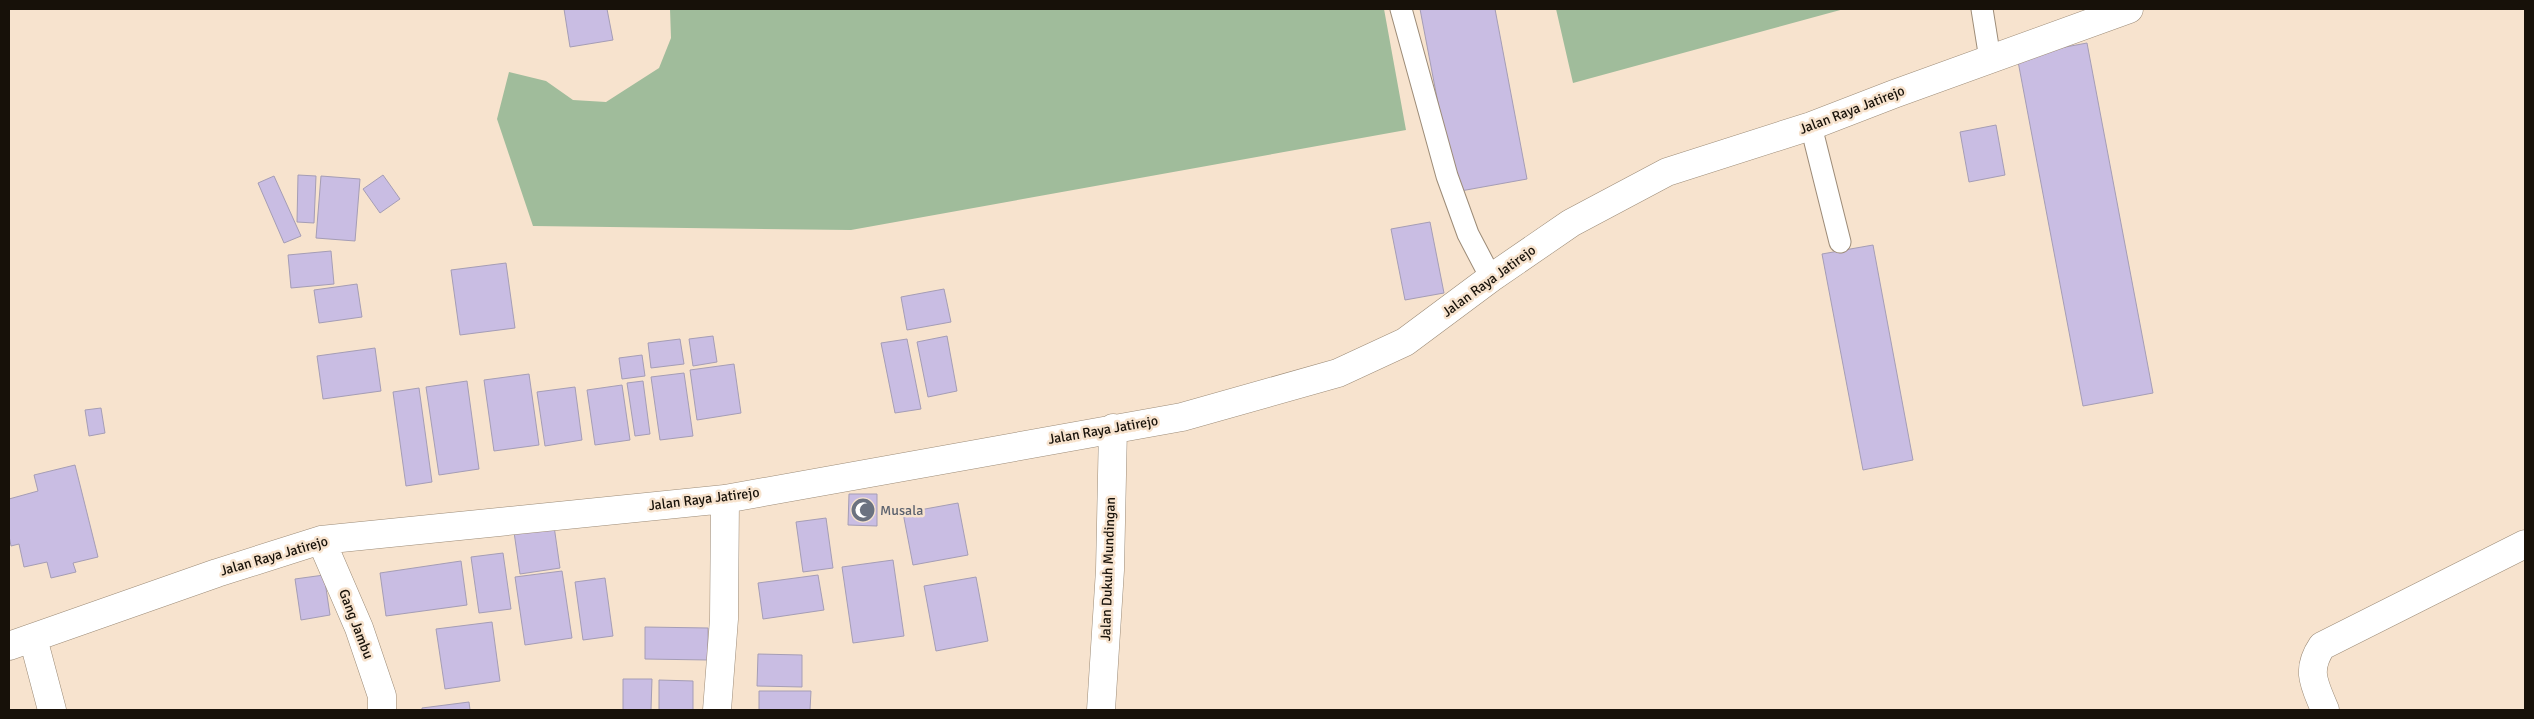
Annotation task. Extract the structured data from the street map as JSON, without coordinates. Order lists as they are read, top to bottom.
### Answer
{
  "streets": {
    "street": ["Jalan Raya Jatirejo", "Jalan Dukuh Mundingan", "Gang Jambu"]
  },
  "crossings": [
    ["Jalan Raya Jatirejo", "Jalan Dukuh Mundingan"],
    ["Jalan Raya Jatirejo", "Gang Jambu"]
  ],
  "places": {
    "mosque": ["Musala"]
  }
}
